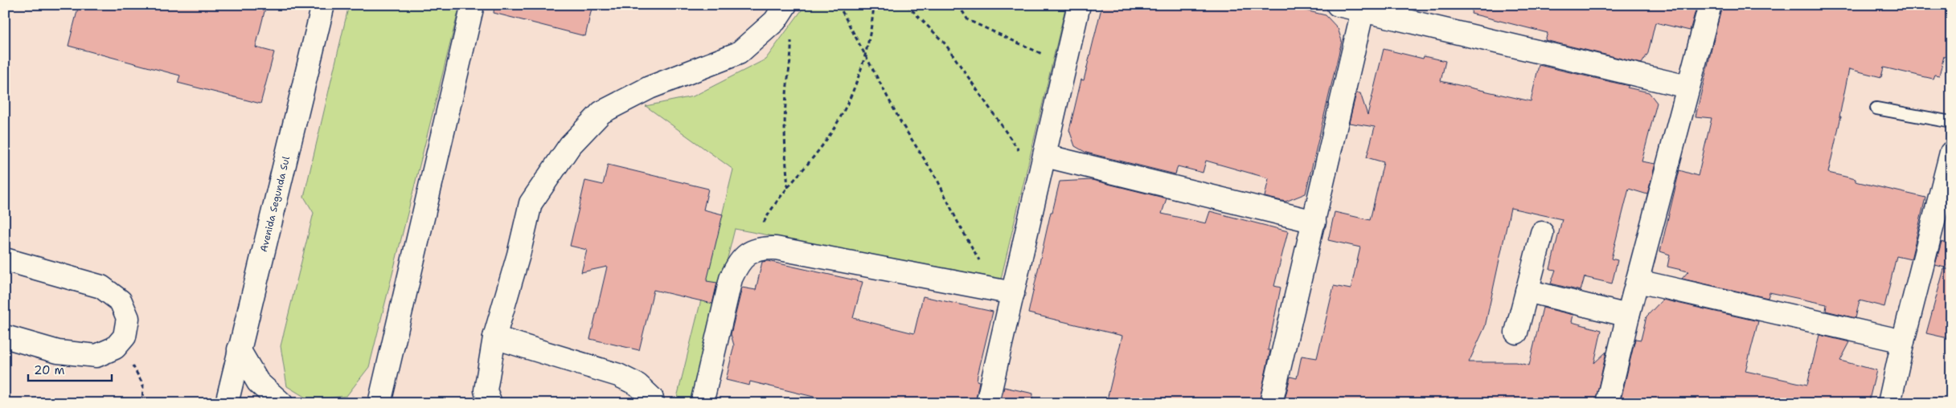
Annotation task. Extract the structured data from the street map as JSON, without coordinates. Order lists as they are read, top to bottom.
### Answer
{
  "streets": {
    "street": ["Avenida Segunda Sul"]
  },
  "scale_bar": "20 m"
}
